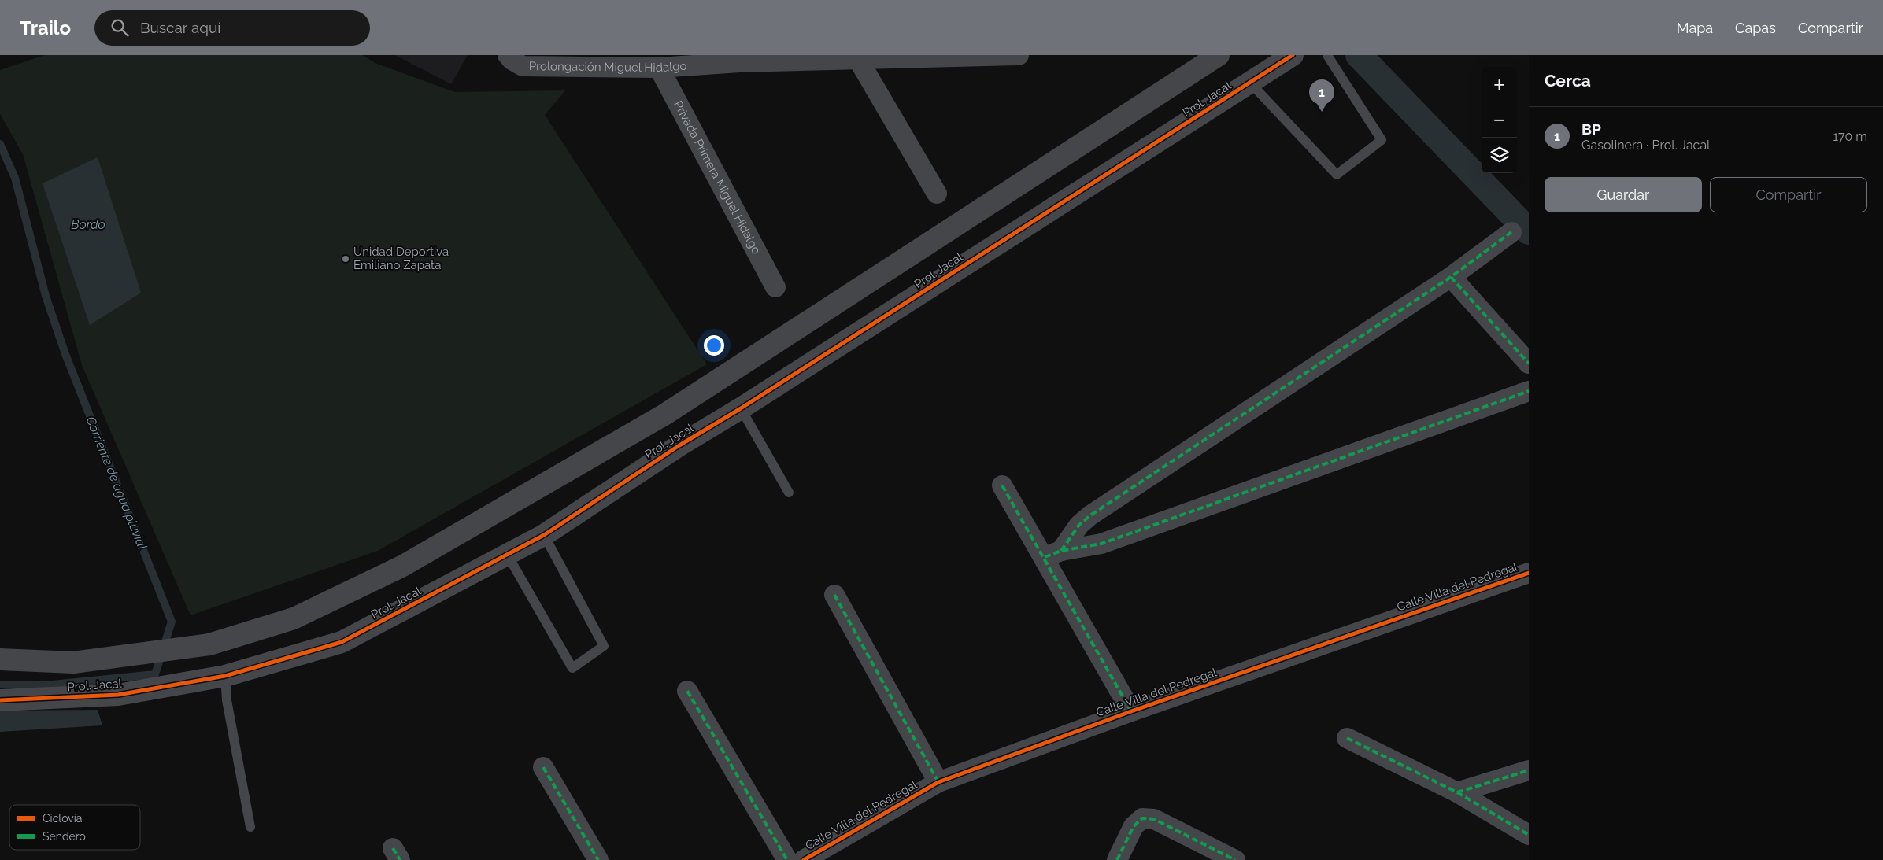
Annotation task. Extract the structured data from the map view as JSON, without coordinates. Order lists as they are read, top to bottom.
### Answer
{
  "streets": {
    "street": [
      "Prolongación Miguel Hidalgo",
      "Prol. Jacal",
      "Privada Primera Miguel Hidalgo",
      "Calle Villa del Pedregal"
    ]
  },
  "crossings": [
    ["Prolongación Miguel Hidalgo", "Privada Primera Miguel Hidalgo"]
  ],
  "water": ["Bordo", "Corriente de agua pluvial"],
  "places": ["Unidad Deportiva Emiliano Zapata"],
  "legend": ["Ciclovía", "Sendero"],
  "page": {
    "header": "Trailo",
    "search": "Buscar aquí",
    "nav": ["Mapa", "Capas", "Compartir"],
    "heading": "Cerca",
    "map_buttons": ["+", "−"],
    "pins": "1",
    "list": [
      {
        "mark": "1",
        "name": "BP",
        "note": "Gasolinera · Prol. Jacal",
        "value": "170 m"
      }
    ],
    "buttons": ["Guardar", "Compartir"]
  }
}
